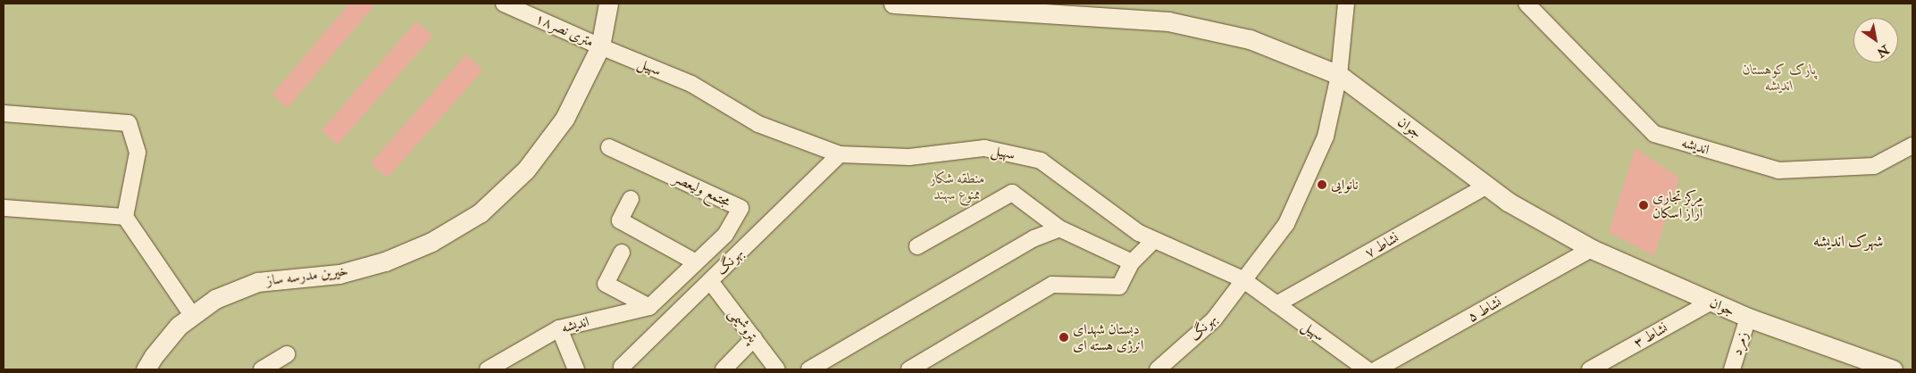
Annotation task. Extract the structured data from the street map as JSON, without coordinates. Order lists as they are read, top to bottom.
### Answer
{
  "streets": {
    "street": [
      "۱۸متری نصر",
      "سهیل",
      "جوان",
      "اندیشه",
      "مجتمع ولیعصر",
      "نشاط ۷",
      "بهرنگ",
      "خیرین مدرسه ساز",
      "نشاط ۵",
      "پتروشیمی",
      "نشاط ۳",
      "زمرد"
    ]
  },
  "crossings": [
    ["۱۸متری نصر", "سهیل"],
    ["۱۸متری نصر", "خیرین مدرسه ساز"],
    ["سهیل", "نشاط ۷"],
    ["سهیل", "بهرنگ"],
    ["سهیل", "خیرین مدرسه ساز"],
    ["جوان", "نشاط ۷"],
    ["جوان", "بهرنگ"],
    ["جوان", "نشاط ۵"],
    ["جوان", "نشاط ۳"],
    ["جوان", "زمرد"],
    ["اندیشه", "مجتمع ولیعصر"],
    ["بهرنگ", "پتروشیمی"]
  ],
  "districts": ["شهرک اندیشه"],
  "parks": ["پارک کوهستان اندیشه", "منطقه شکار ممنوع سهند"],
  "places": ["نانوایی", "مرکز تجاری آراز اسکان", "دبستان شهدای انرژی هسته ای"],
  "north": "bottom right"
}
